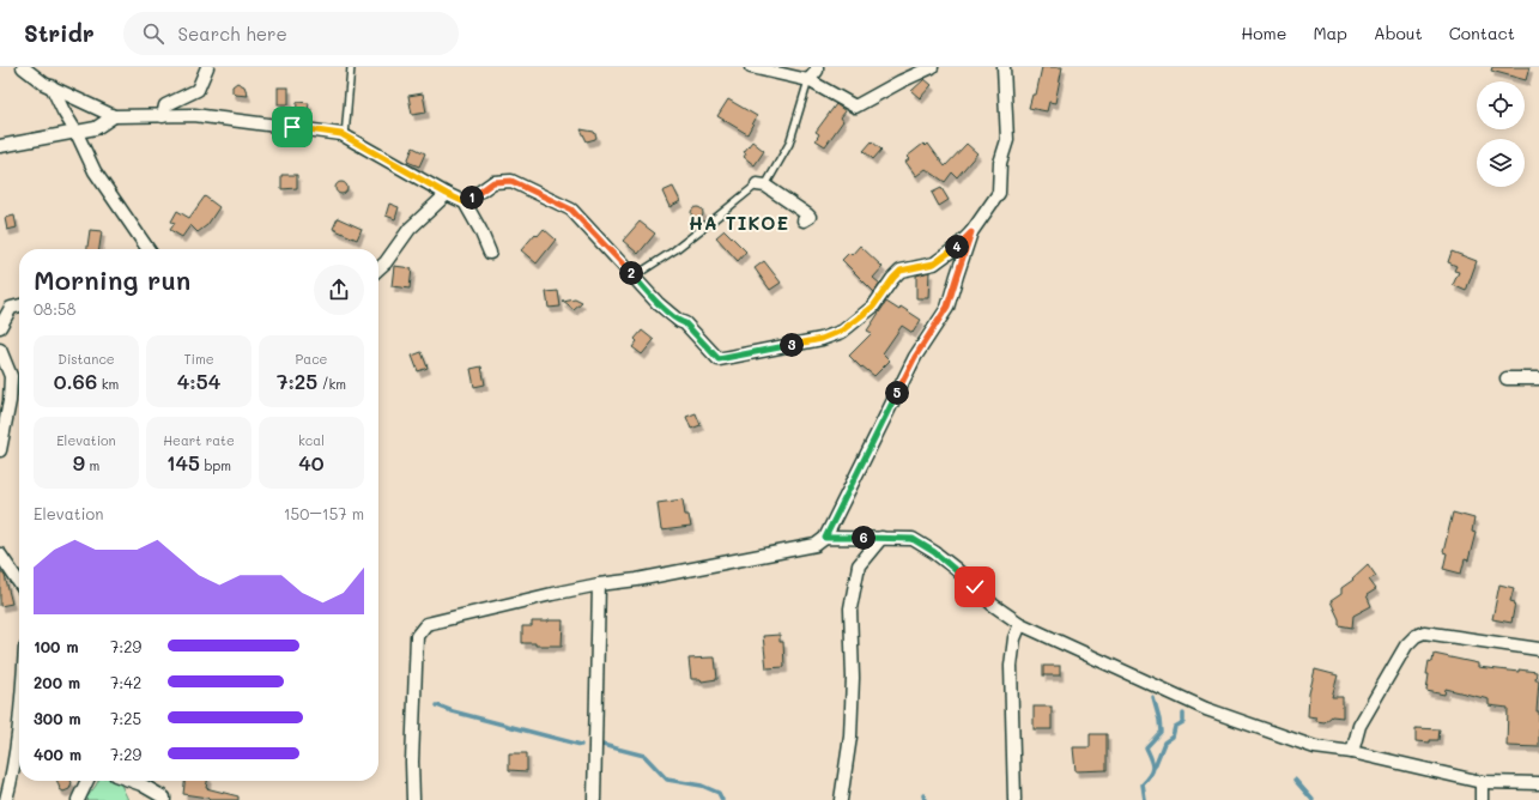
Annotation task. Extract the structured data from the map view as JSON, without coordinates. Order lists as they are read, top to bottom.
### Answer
{
  "districts": ["HA TIKOE"],
  "page": {
    "header": "Stridr",
    "search": "Search here",
    "nav": [
      "Home",
      "Map",
      "About",
      "Contact"
    ],
    "pins": [
      "1",
      "4",
      "2",
      "3",
      "5",
      "6"
    ],
    "heading": ["Morning run", "08:58"],
    "stats": [
      ["Distance", "0.66 km"],
      ["Time", "4:54"],
      ["Pace", "7:25 /km"],
      ["Elevation", "9 m"],
      ["Heart rate", "145 bpm"],
      ["kcal", "40"]
    ],
    "chart": ["Elevation", "150–157 m"],
    "list": [
      {
        "name": "100 m",
        "note": "7:29"
      },
      {
        "name": "200 m",
        "note": "7:42"
      },
      {
        "name": "300 m",
        "note": "7:25"
      },
      {
        "name": "400 m",
        "note": "7:29"
      }
    ]
  }
}
